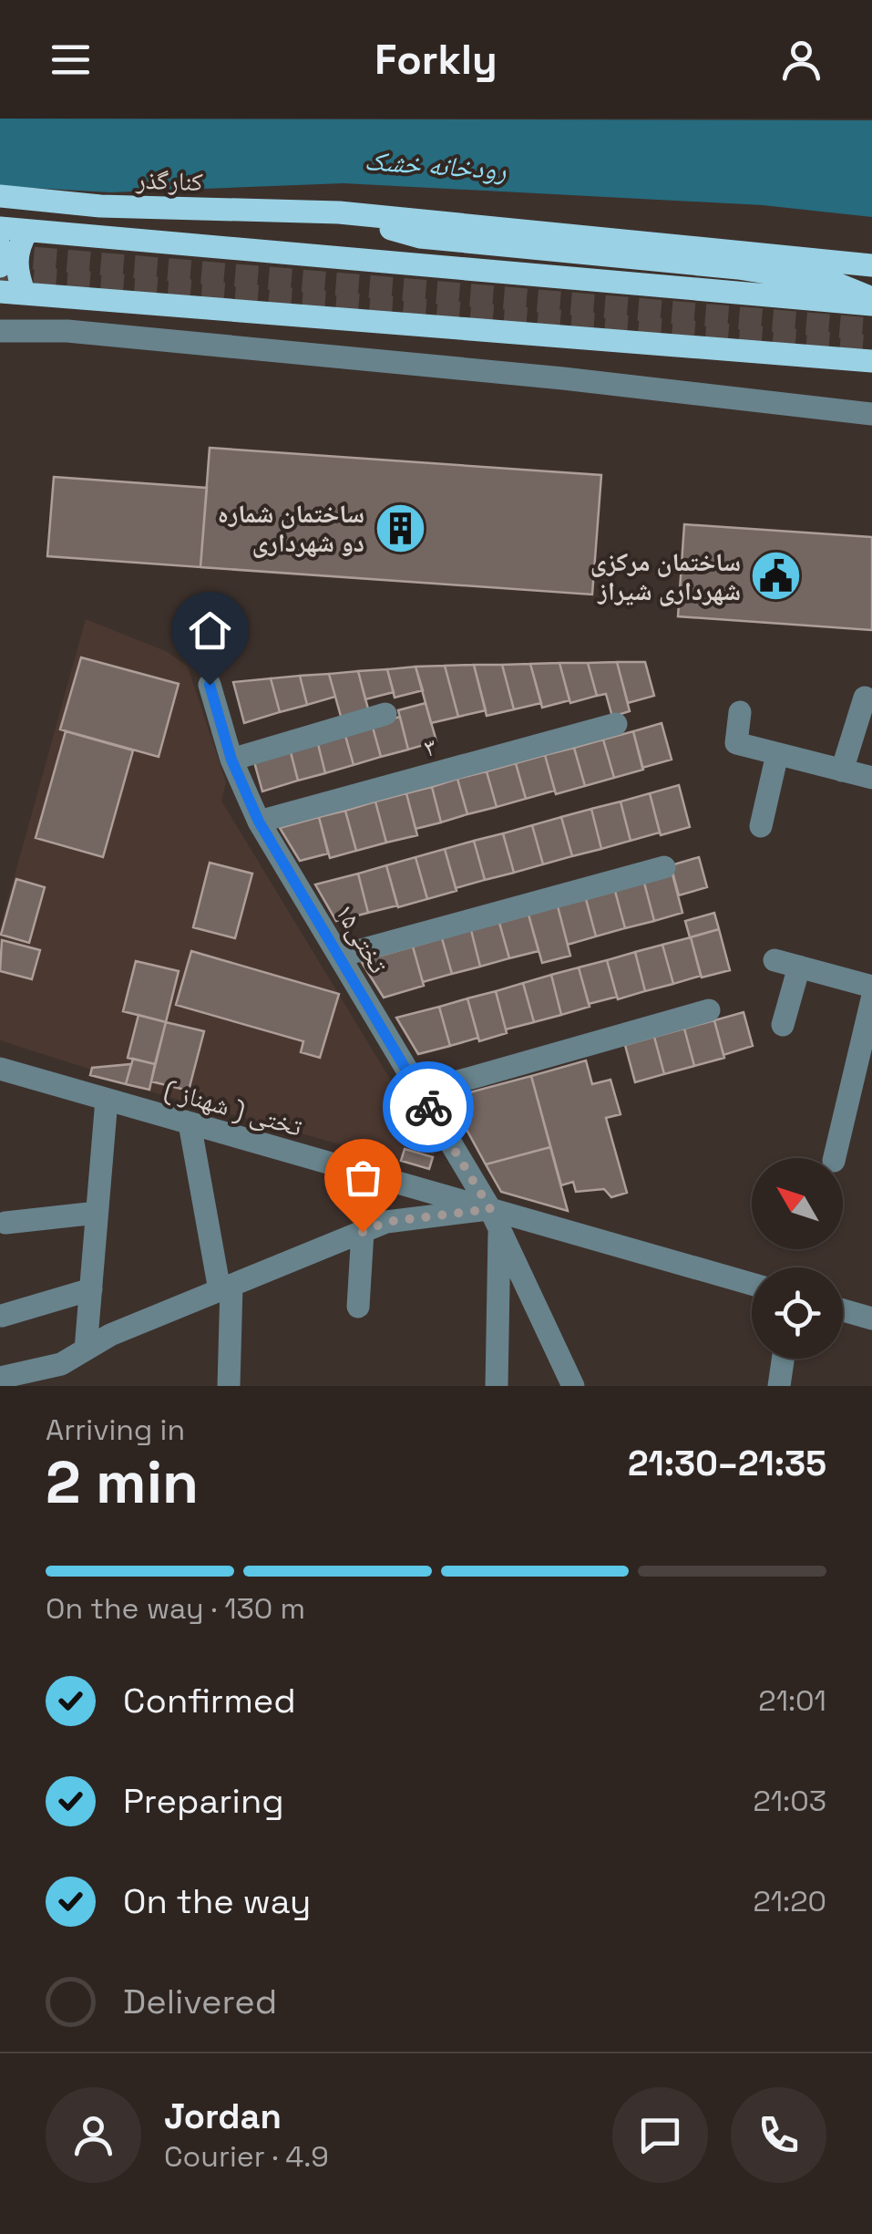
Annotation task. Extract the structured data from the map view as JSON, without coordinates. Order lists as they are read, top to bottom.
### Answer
{
  "streets": {
    "main road": ["کنارگذر"],
    "street": ["۳", "تختی۱۵", "تختی ( شهناز )"]
  },
  "crossings": [
    ["۳", "تختی۱۵"],
    ["تختی۱۵", "تختی ( شهناز )"]
  ],
  "water": ["رودخانه خشک"],
  "places": {
    "building": ["ساختمان شماره دو شهرداری"],
    "public building": ["ساختمان مرکزی شهرداری شیراز"]
  },
  "north": "top left",
  "page": {
    "header": "Forkly",
    "heading": ["2 min", "Arriving in", "21:30–21:35"],
    "panel": ["Jordan", "Courier · 4.9"],
    "bar": "On the way · 130 m",
    "list": [
      ["Confirmed", "21:01"],
      ["Preparing", "21:03"],
      ["On the way", "21:20"],
      "Delivered"
    ]
  }
}
